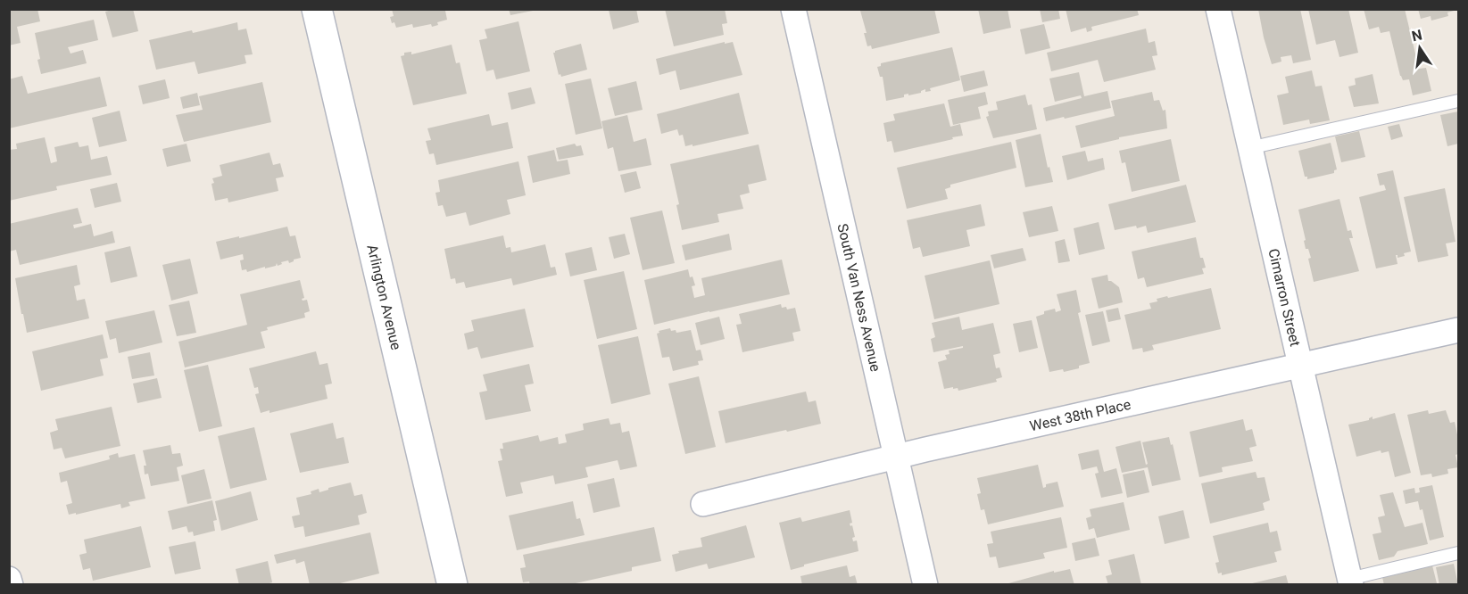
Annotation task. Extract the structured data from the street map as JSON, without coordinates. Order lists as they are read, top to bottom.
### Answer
{
  "streets": {
    "main road": ["Arlington Avenue"],
    "street": ["South Van Ness Avenue", "Cimarron Street", "West 38th Place"]
  },
  "crossings": [
    ["South Van Ness Avenue", "West 38th Place"],
    ["Cimarron Street", "West 38th Place"]
  ],
  "north": "top"
}
